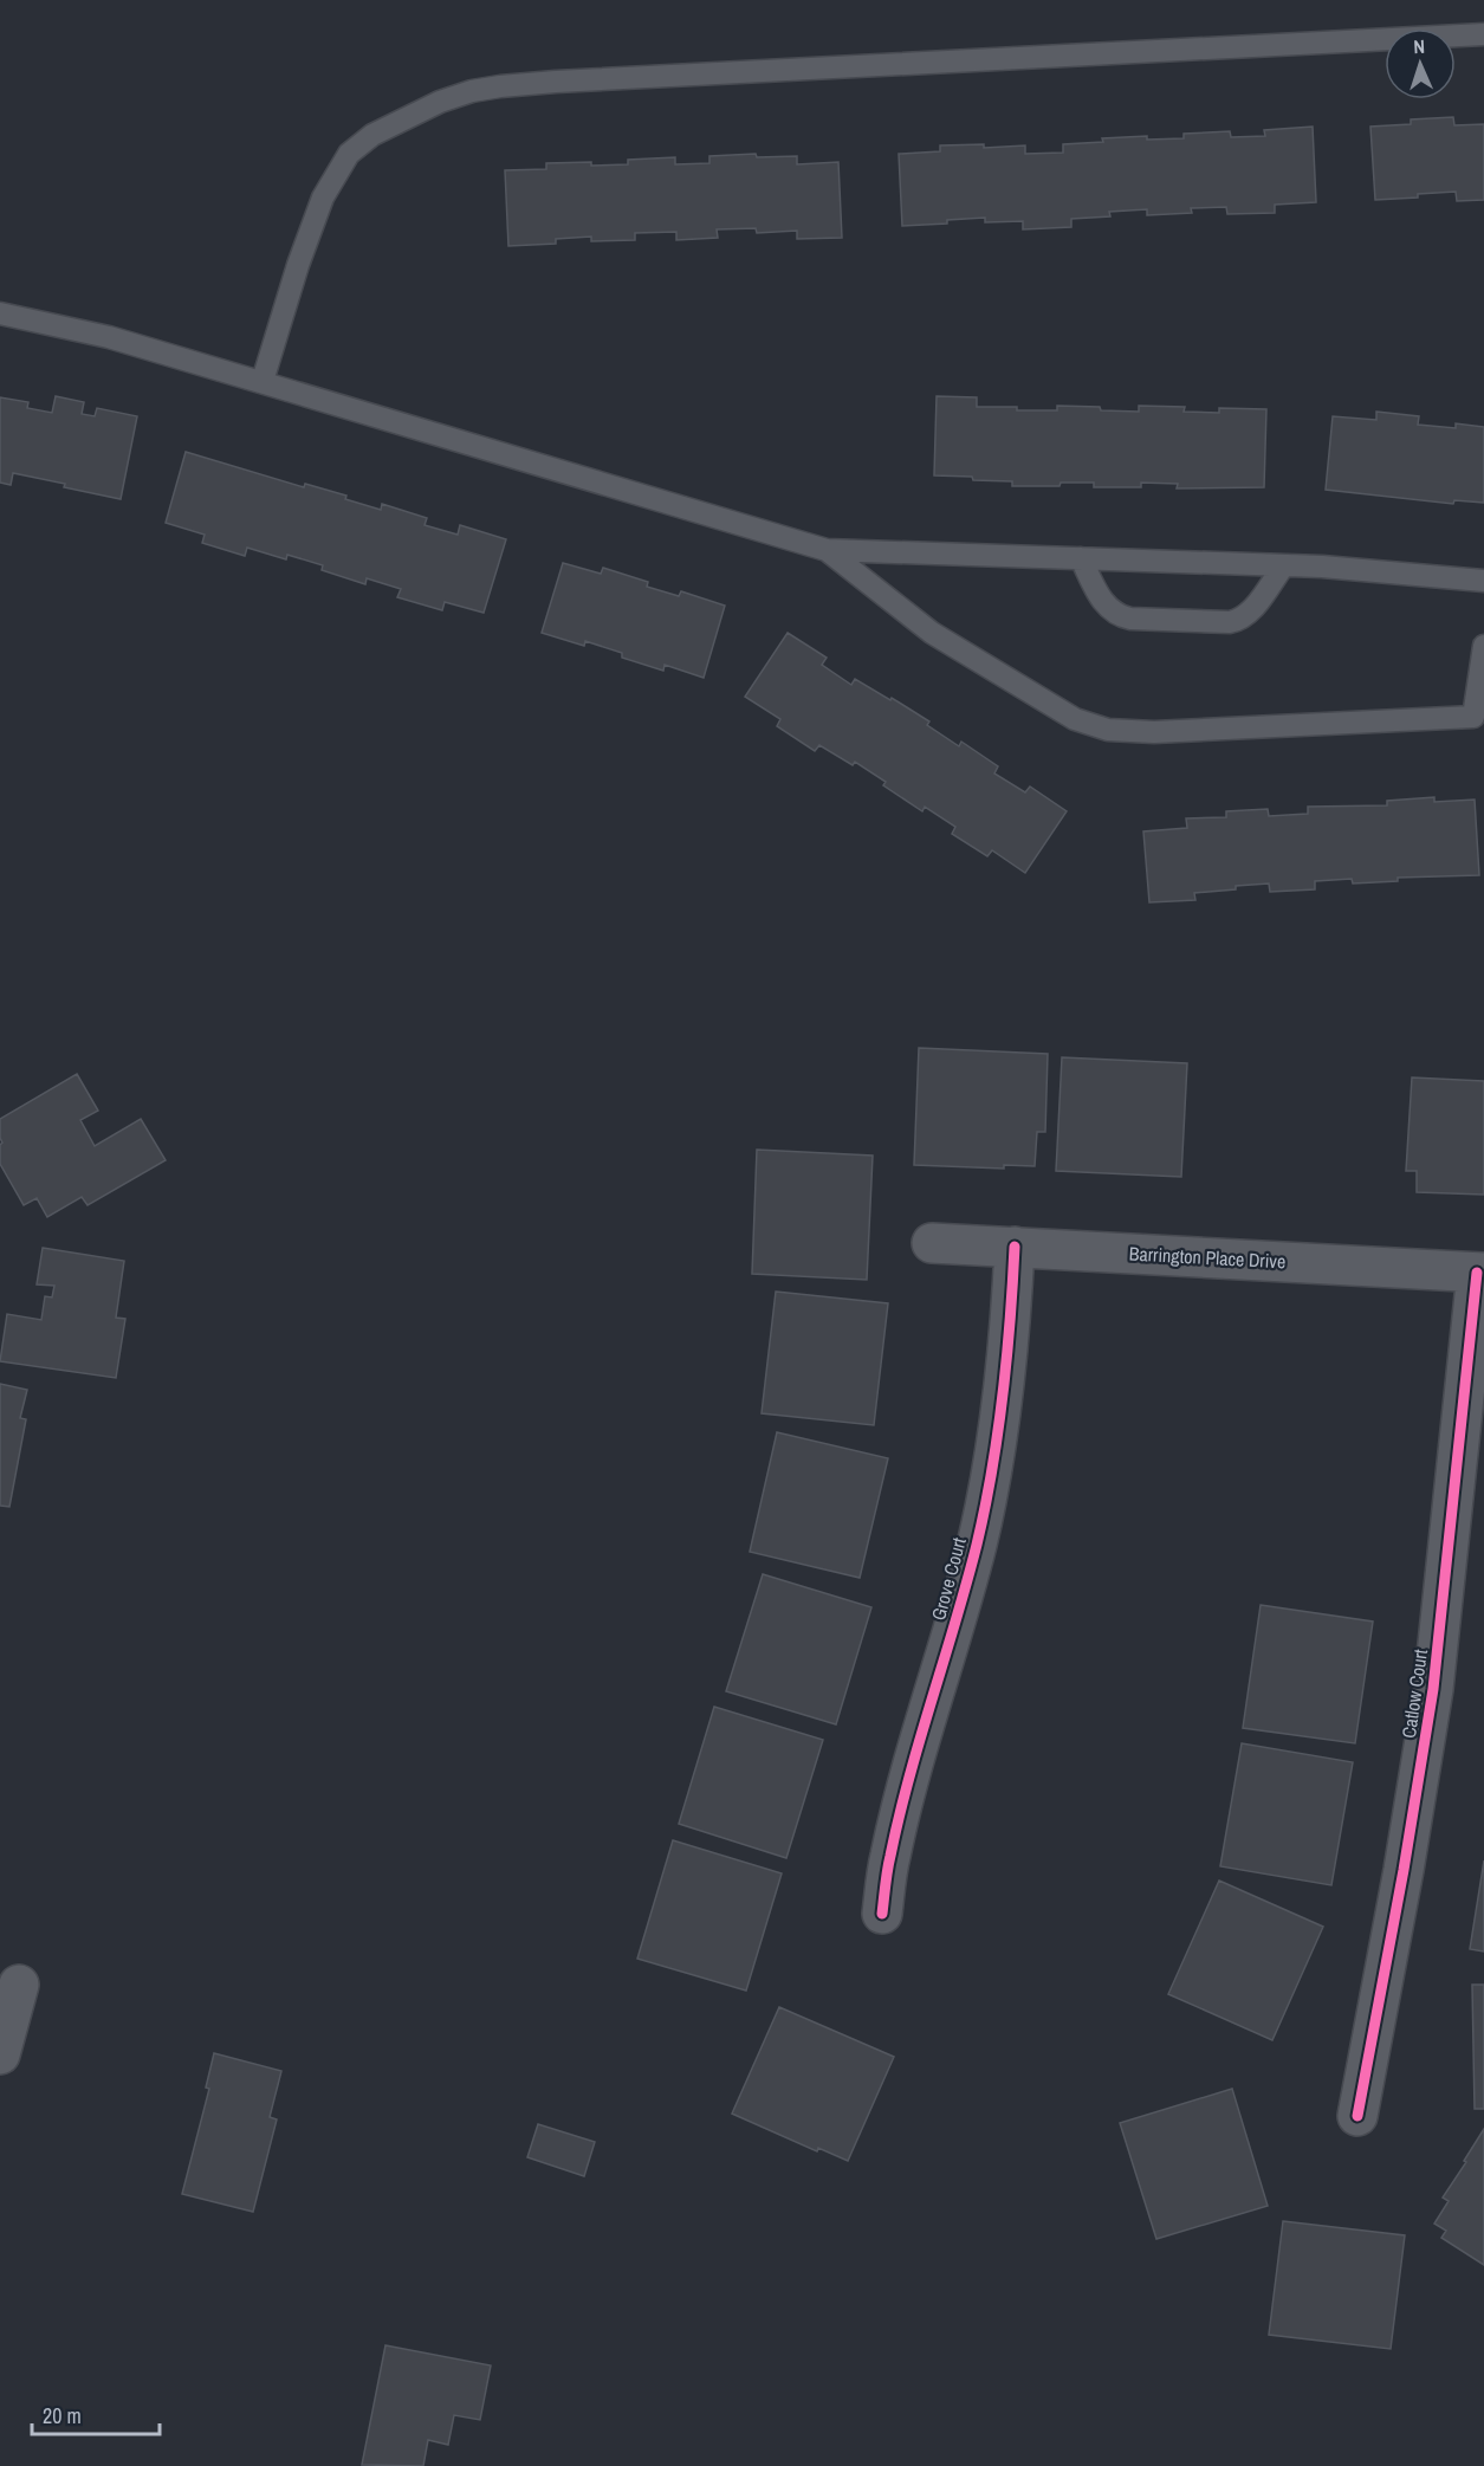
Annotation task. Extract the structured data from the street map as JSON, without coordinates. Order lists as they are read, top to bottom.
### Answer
{
  "streets": {
    "street": ["Barrington Place Drive", "Grove Court", "Catlow Court"]
  },
  "crossings": [
    ["Barrington Place Drive", "Grove Court"],
    ["Barrington Place Drive", "Catlow Court"]
  ],
  "scale_bar": "20 m",
  "north": "top"
}
